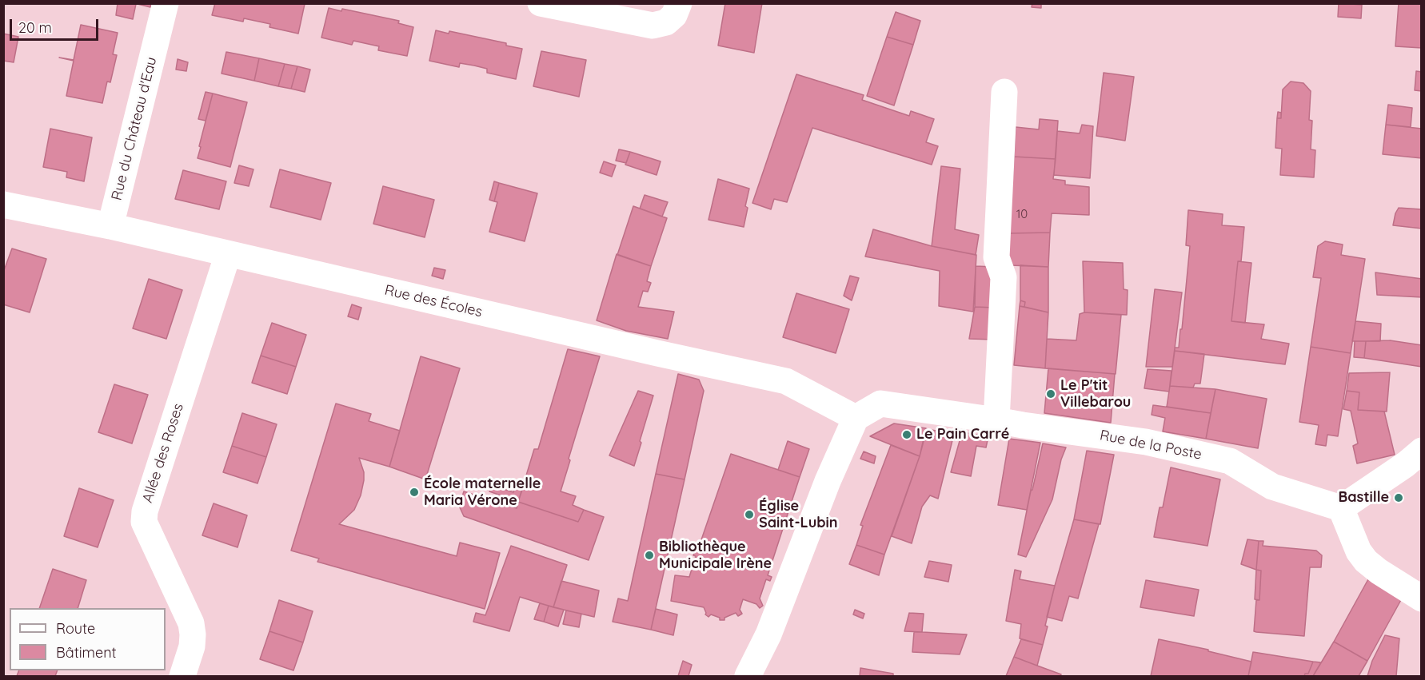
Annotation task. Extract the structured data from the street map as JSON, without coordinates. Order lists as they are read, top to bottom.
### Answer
{
  "streets": {
    "street": [
      "Rue du Château d'Eau",
      "Rue des Écoles",
      "Rue de la Poste",
      "Allée des Roses"
    ]
  },
  "crossings": [
    ["Rue du Château d'Eau", "Rue des Écoles"],
    ["Rue des Écoles", "Rue de la Poste"],
    ["Rue des Écoles", "Allée des Roses"]
  ],
  "places": [
    "Le P'tit Villebarou",
    "Le Pain Carré",
    "École maternelle Maria Vérone",
    "Bastille",
    "Église Saint-Lubin",
    "Bibliothèque Municipale Irène"
  ],
  "house_numbers": ["10"],
  "legend": ["Route", "Bâtiment"],
  "scale_bar": "20 m"
}
